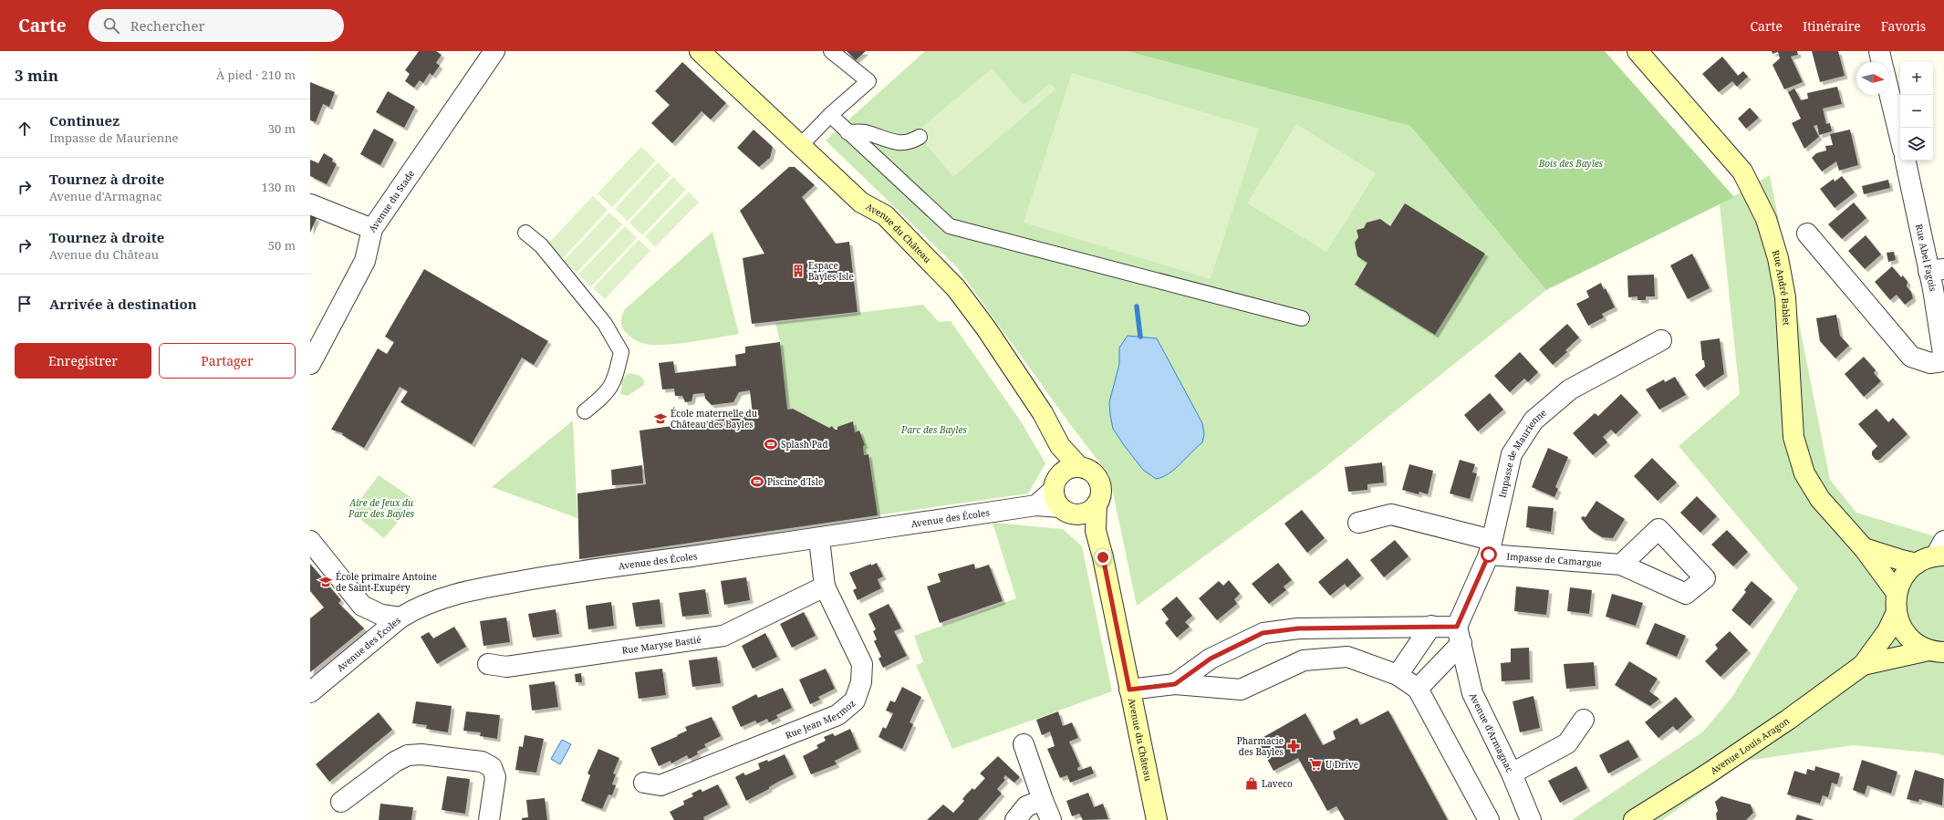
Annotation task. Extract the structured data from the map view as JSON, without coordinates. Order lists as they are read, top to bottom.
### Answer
{
  "streets": {
    "main road": ["Avenue du Château", "Rue André Bablet", "Avenue Louis Aragon"],
    "street": [
      "Avenue du Stade",
      "Rue Abel Fagois",
      "Impasse de Maurienne",
      "Avenue des Écoles",
      "Impasse de Camargue",
      "Rue Maryse Bastié",
      "Rue Jean Mermoz",
      "Avenue d'Armagnac"
    ]
  },
  "crossings": [
    ["Avenue du Château", "Avenue des Écoles"],
    ["Impasse de Maurienne", "Impasse de Camargue"],
    ["Impasse de Maurienne", "Avenue d'Armagnac"],
    ["Avenue des Écoles", "Rue Jean Mermoz"],
    ["Rue Maryse Bastié", "Rue Jean Mermoz"]
  ],
  "parks": ["Bois des Bayles", "Parc des Bayles", "Aire de Jeux du Parc des Bayles"],
  "places": {
    "building": ["Espace Bayles Isle"],
    "school or university": ["École maternelle du Château des Bayles", "École primaire Antoine de Saint-Exupéry"],
    "sports": ["Splash Pad", "Piscine d'Isle"],
    "pharmacy": ["Pharmacie des Bayles"],
    "supermarket": ["U Drive"],
    "shop": ["Laveco"]
  },
  "north": "right",
  "page": {
    "header": "Carte",
    "search": "Rechercher",
    "nav": ["Carte", "Itinéraire", "Favoris"],
    "heading": ["3 min", "À pied · 210 m"],
    "map_buttons": ["+", "−"],
    "list": [
      ["Continuez", "Impasse de Maurienne", "30 m"],
      ["Tournez à droite", "Avenue d'Armagnac", "130 m"],
      ["Tournez à droite", "Avenue du Château", "50 m"],
      "Arrivée à destination"
    ],
    "buttons": ["Enregistrer", "Partager"]
  }
}
